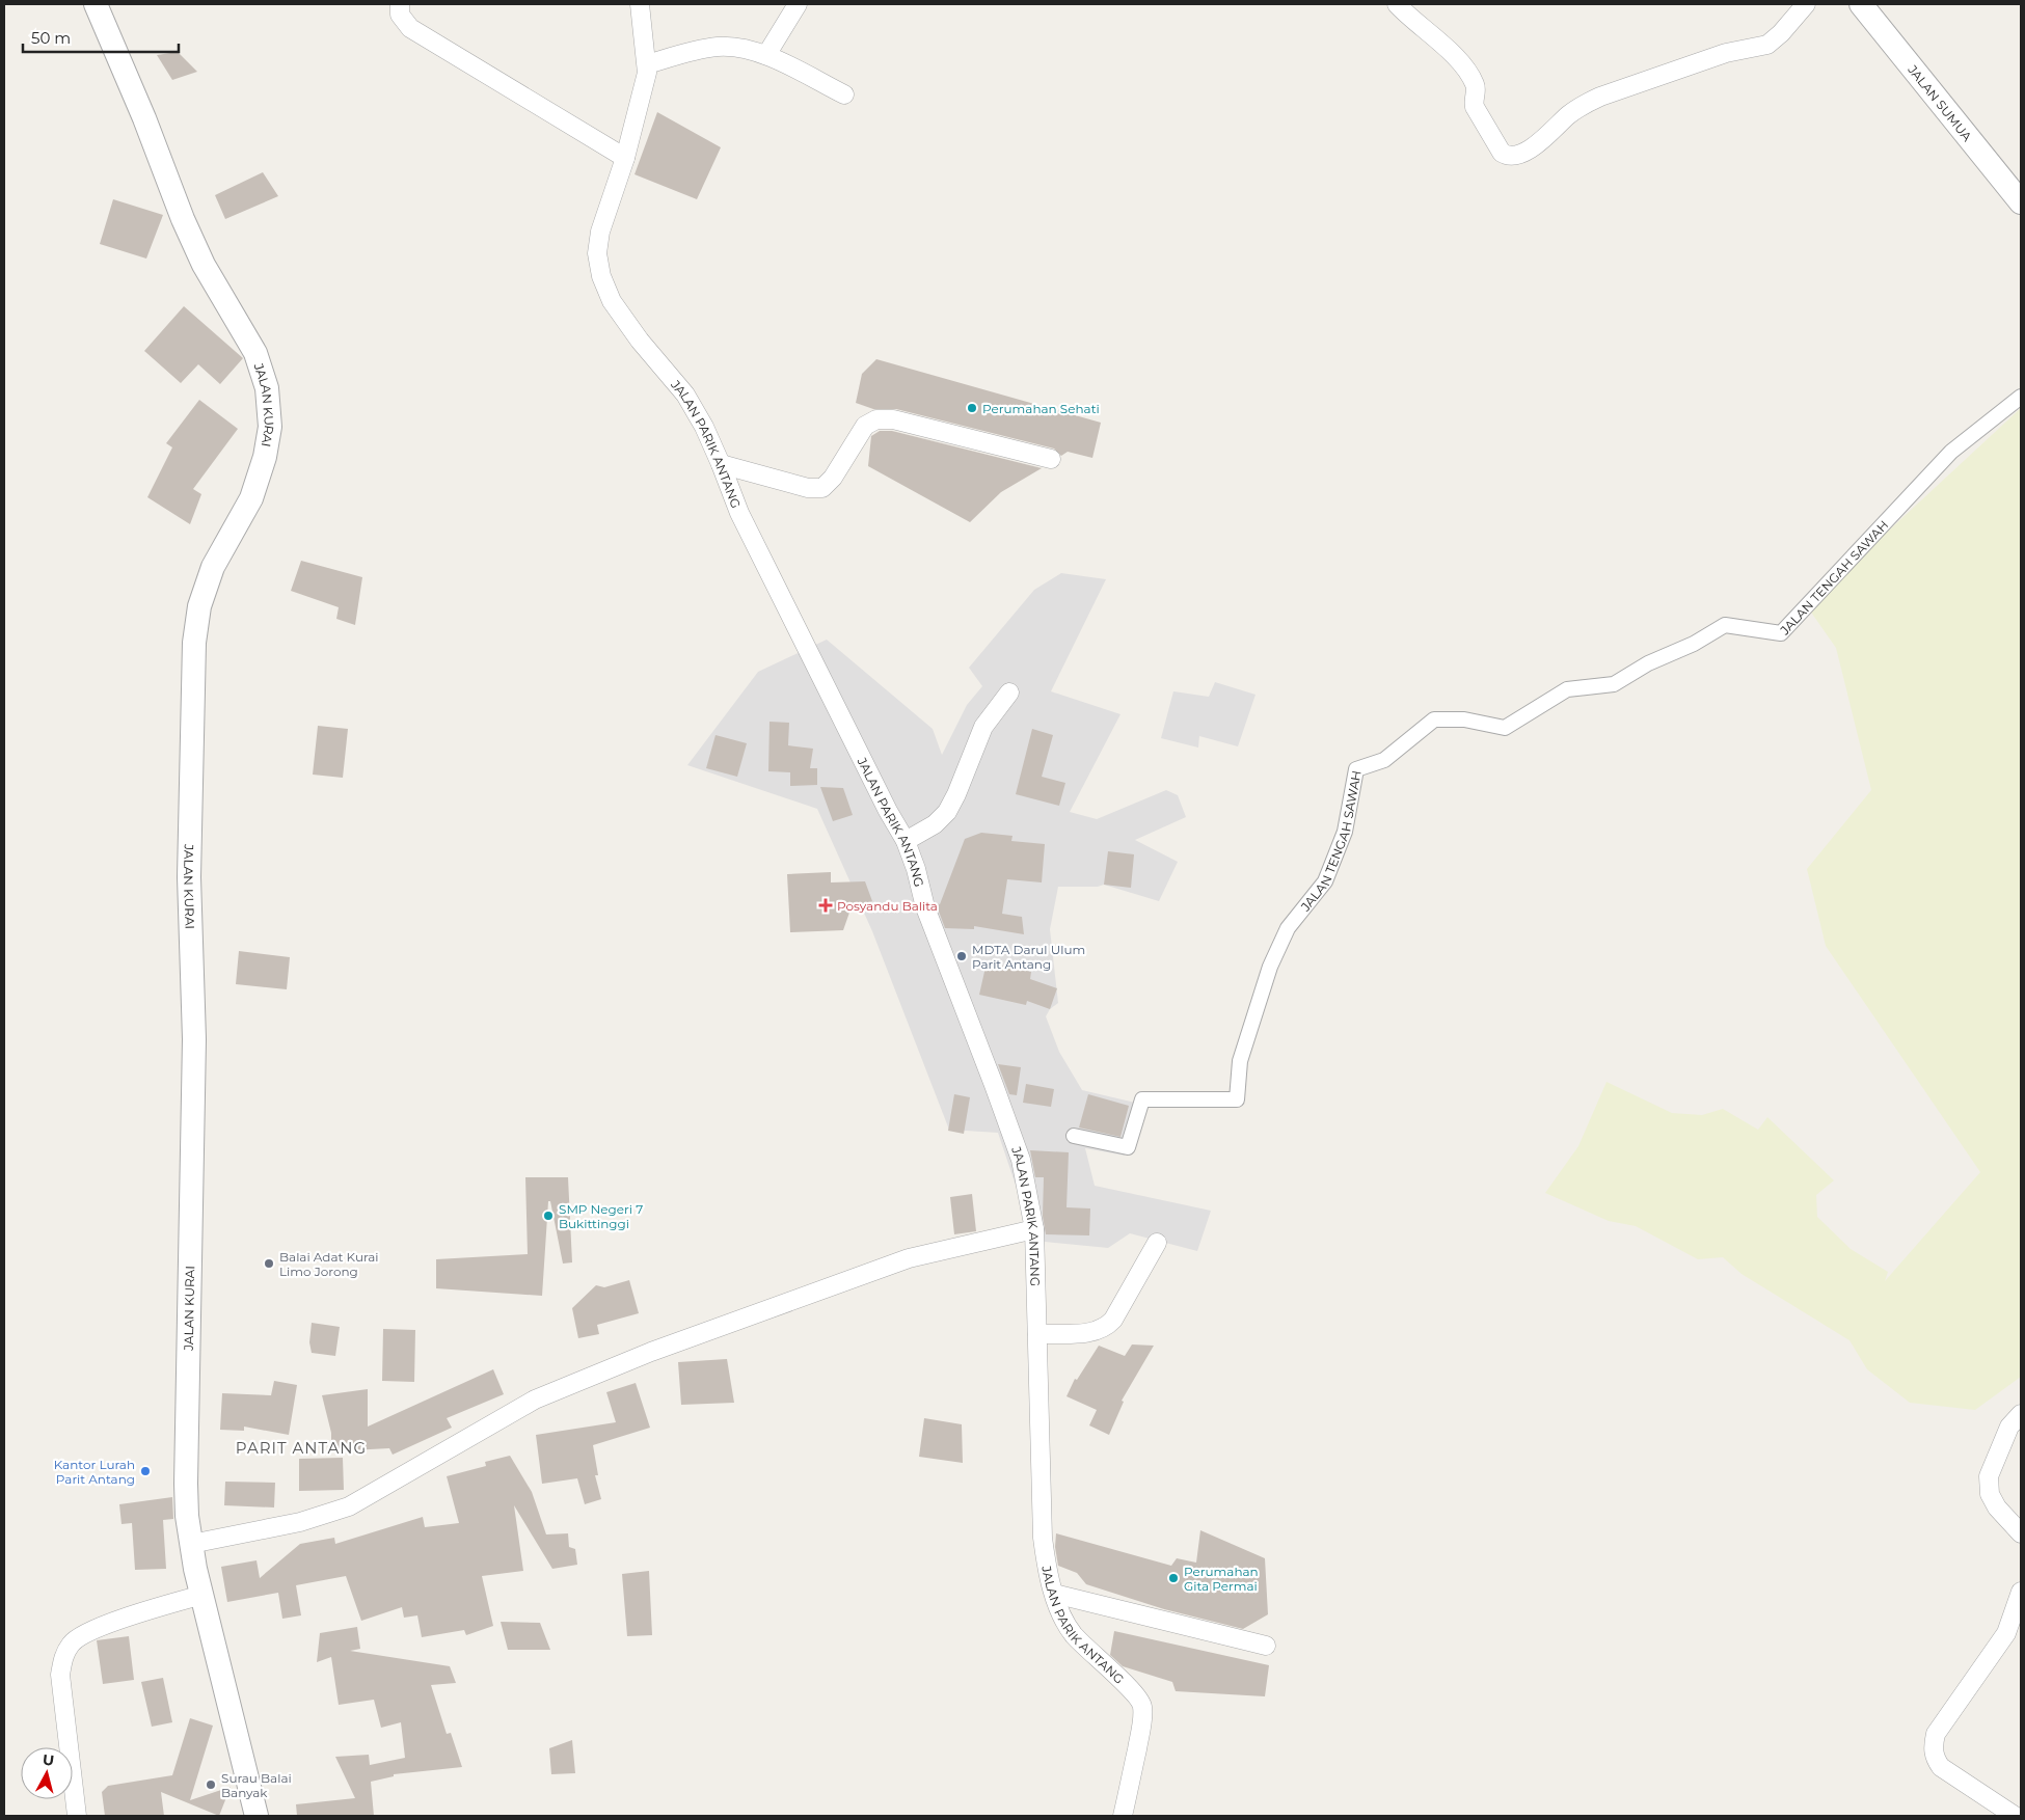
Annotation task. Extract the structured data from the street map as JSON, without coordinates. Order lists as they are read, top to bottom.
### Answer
{
  "streets": {
    "street": [
      "JALAN SUMUA",
      "JALAN KURAI",
      "JALAN PARIK ANTANG",
      "JALAN TENGAH SAWAH"
    ]
  },
  "districts": ["PARIT ANTANG"],
  "places": {
    "other": [
      "Perumahan Sehati",
      "MDTA Darul Ulum Parit Antang",
      "SMP Negeri 7 Bukittinggi",
      "Balai Adat Kurai Limo Jorong",
      "Kantor Lurah Parit Antang",
      "Perumahan Gita Permai",
      "Surau Balai Banyak"
    ],
    "health": ["Posyandu Balita"]
  },
  "scale_bar": "50 m",
  "north": "top"
}
